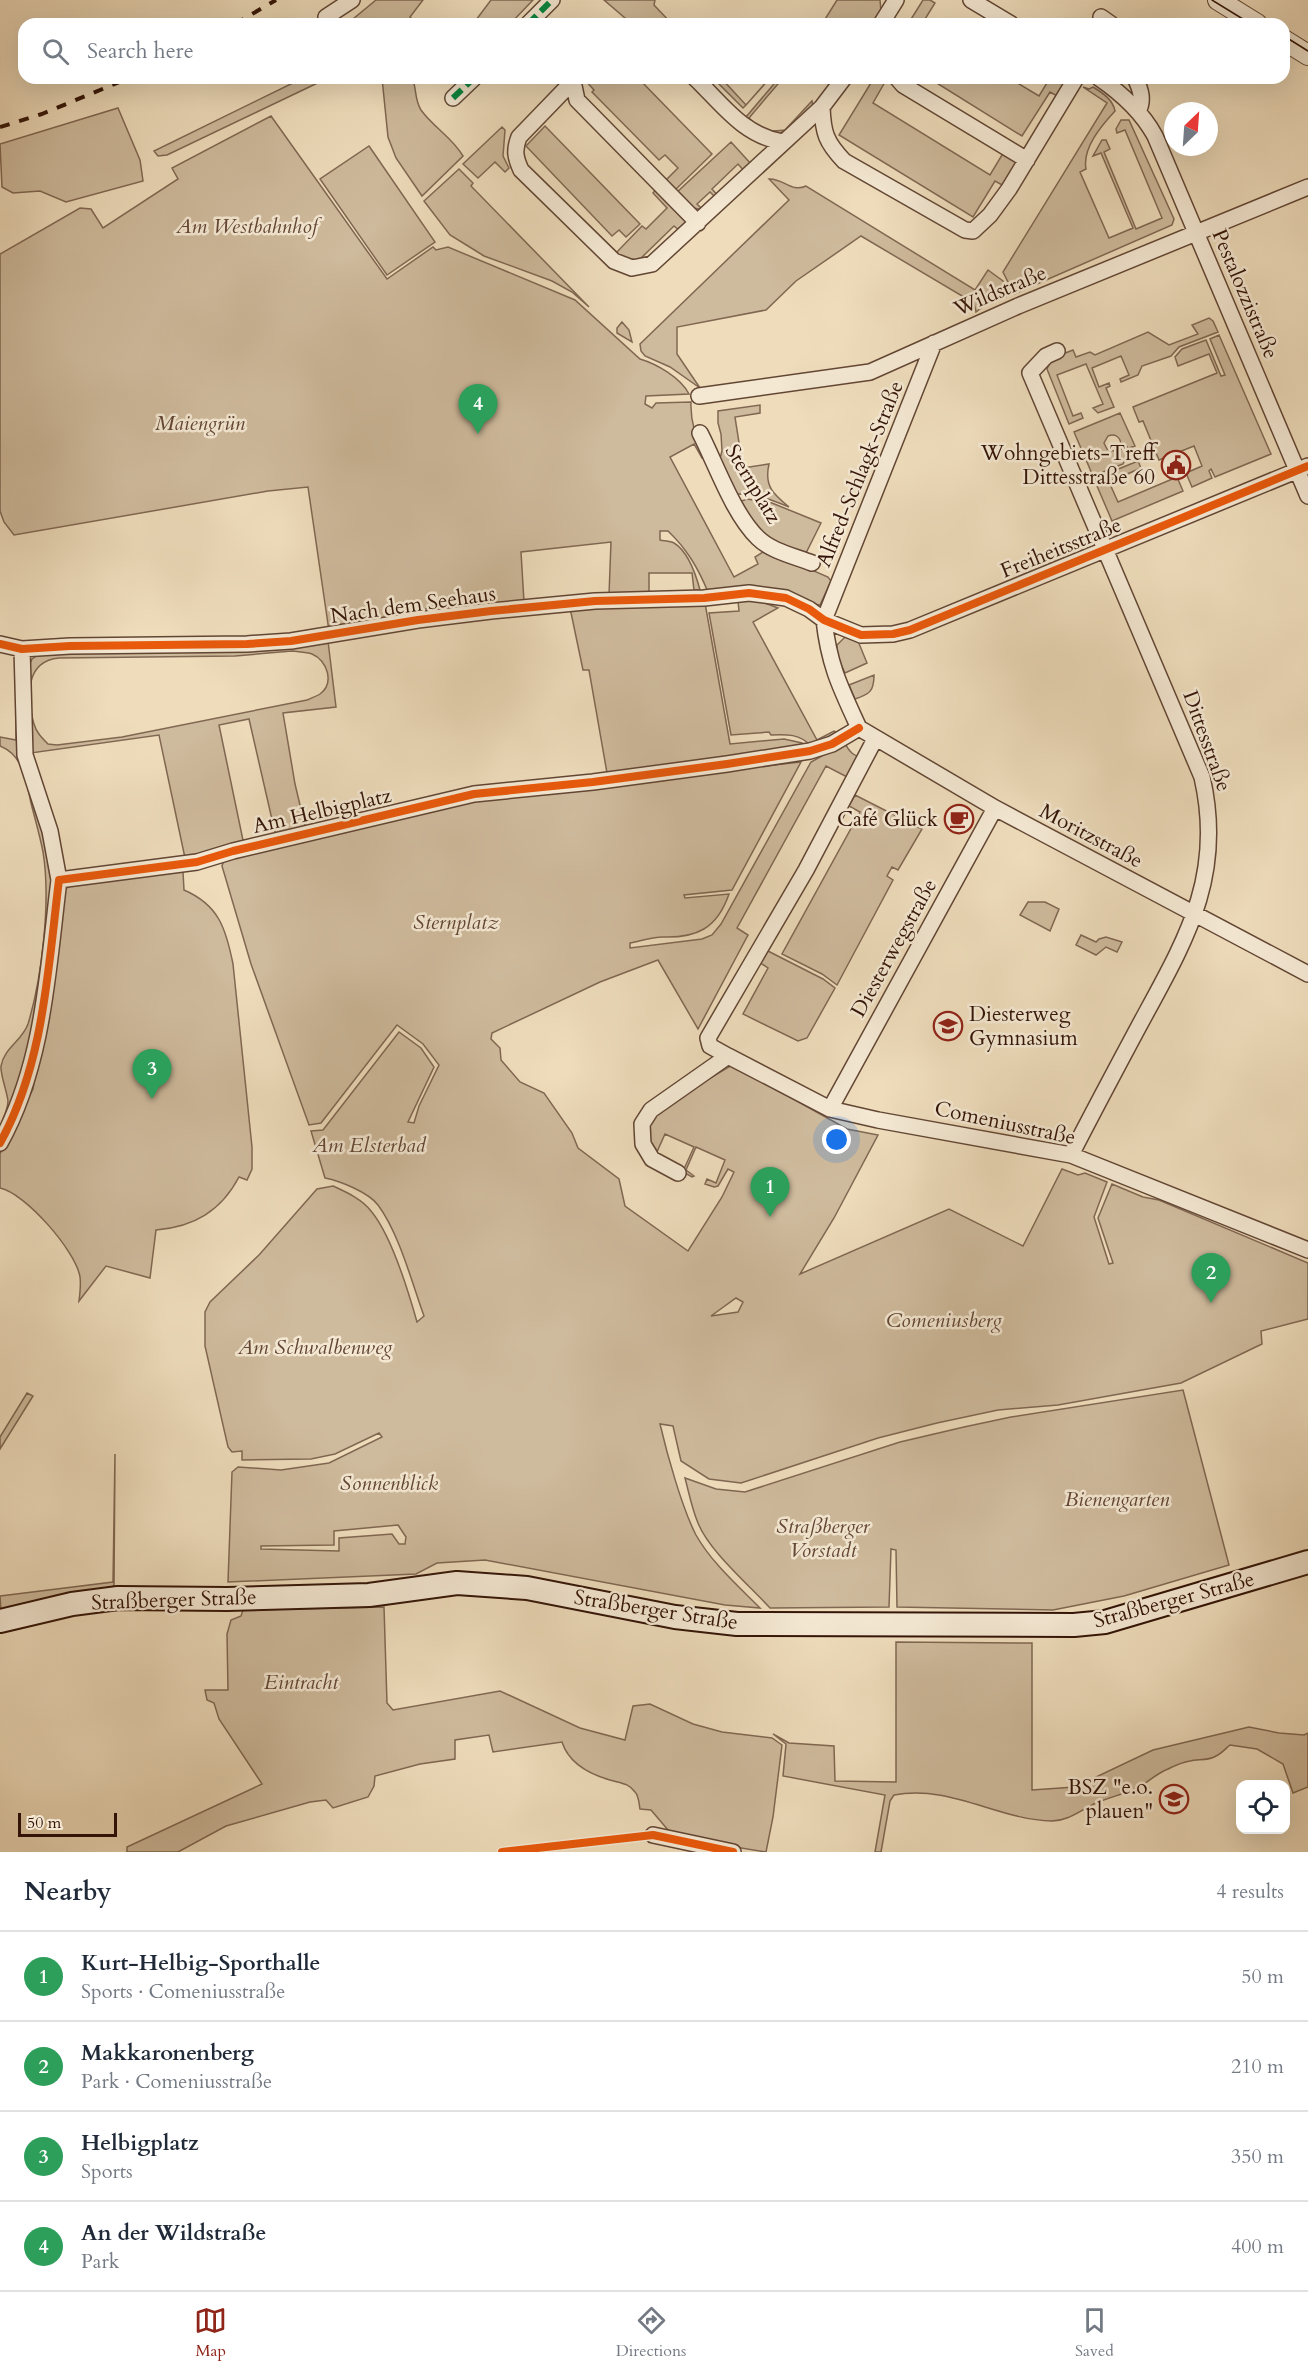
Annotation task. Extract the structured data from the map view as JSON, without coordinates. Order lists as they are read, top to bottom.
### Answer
{
  "streets": {
    "main road": ["Straßberger Straße"],
    "street": [
      "Wildstraße",
      "Pestalozzistraße",
      "Alfred-Schlagk-Straße",
      "Sternplatz",
      "Freiheitsstraße",
      "Nach dem Seehaus",
      "Dittesstraße",
      "Am Helbigplatz",
      "Moritzstraße",
      "Diesterwegstraße",
      "Comeniusstraße"
    ]
  },
  "crossings": [
    ["Wildstraße", "Pestalozzistraße"],
    ["Wildstraße", "Alfred-Schlagk-Straße"],
    ["Pestalozzistraße", "Freiheitsstraße"],
    ["Alfred-Schlagk-Straße", "Freiheitsstraße"],
    ["Alfred-Schlagk-Straße", "Nach dem Seehaus"],
    ["Freiheitsstraße", "Nach dem Seehaus"],
    ["Freiheitsstraße", "Dittesstraße"],
    ["Dittesstraße", "Moritzstraße"],
    ["Dittesstraße", "Comeniusstraße"],
    ["Am Helbigplatz", "Moritzstraße"],
    ["Moritzstraße", "Diesterwegstraße"],
    ["Moritzstraße", "Comeniusstraße"],
    ["Diesterwegstraße", "Comeniusstraße"]
  ],
  "parks": [
    "Am Westbahnhof",
    "Maiengrün",
    "Sternplatz",
    "Am Elsterbad",
    "Comeniusberg",
    "Am Schwalbenweg",
    "Sonnenblick",
    "Bienengarten",
    "Straßberger Vorstadt",
    "Eintracht"
  ],
  "places": {
    "public building": ["Wohngebiets-Treff Dittesstraße 60"],
    "cafe": ["Café Glück"],
    "school or university": ["Diesterweg Gymnasium", "BSZ \"e.o. plauen\""]
  },
  "scale_bar": "50 m",
  "north": "top right",
  "page": {
    "search": "Search here",
    "pins": [
      "4",
      "3",
      "1",
      "2"
    ],
    "scale": "50 m",
    "heading": ["Nearby", "4 results"],
    "list": [
      {
        "mark": "1",
        "name": "Kurt-Helbig-Sporthalle",
        "note": "Sports · Comeniusstraße",
        "value": "50 m"
      },
      {
        "mark": "2",
        "name": "Makkaronenberg",
        "note": "Park · Comeniusstraße",
        "value": "210 m"
      },
      {
        "mark": "3",
        "name": "Helbigplatz",
        "note": "Sports",
        "value": "350 m"
      },
      {
        "mark": "4",
        "name": "An der Wildstraße",
        "note": "Park",
        "value": "400 m"
      }
    ],
    "nav": ["Map", "Directions", "Saved"]
  }
}
